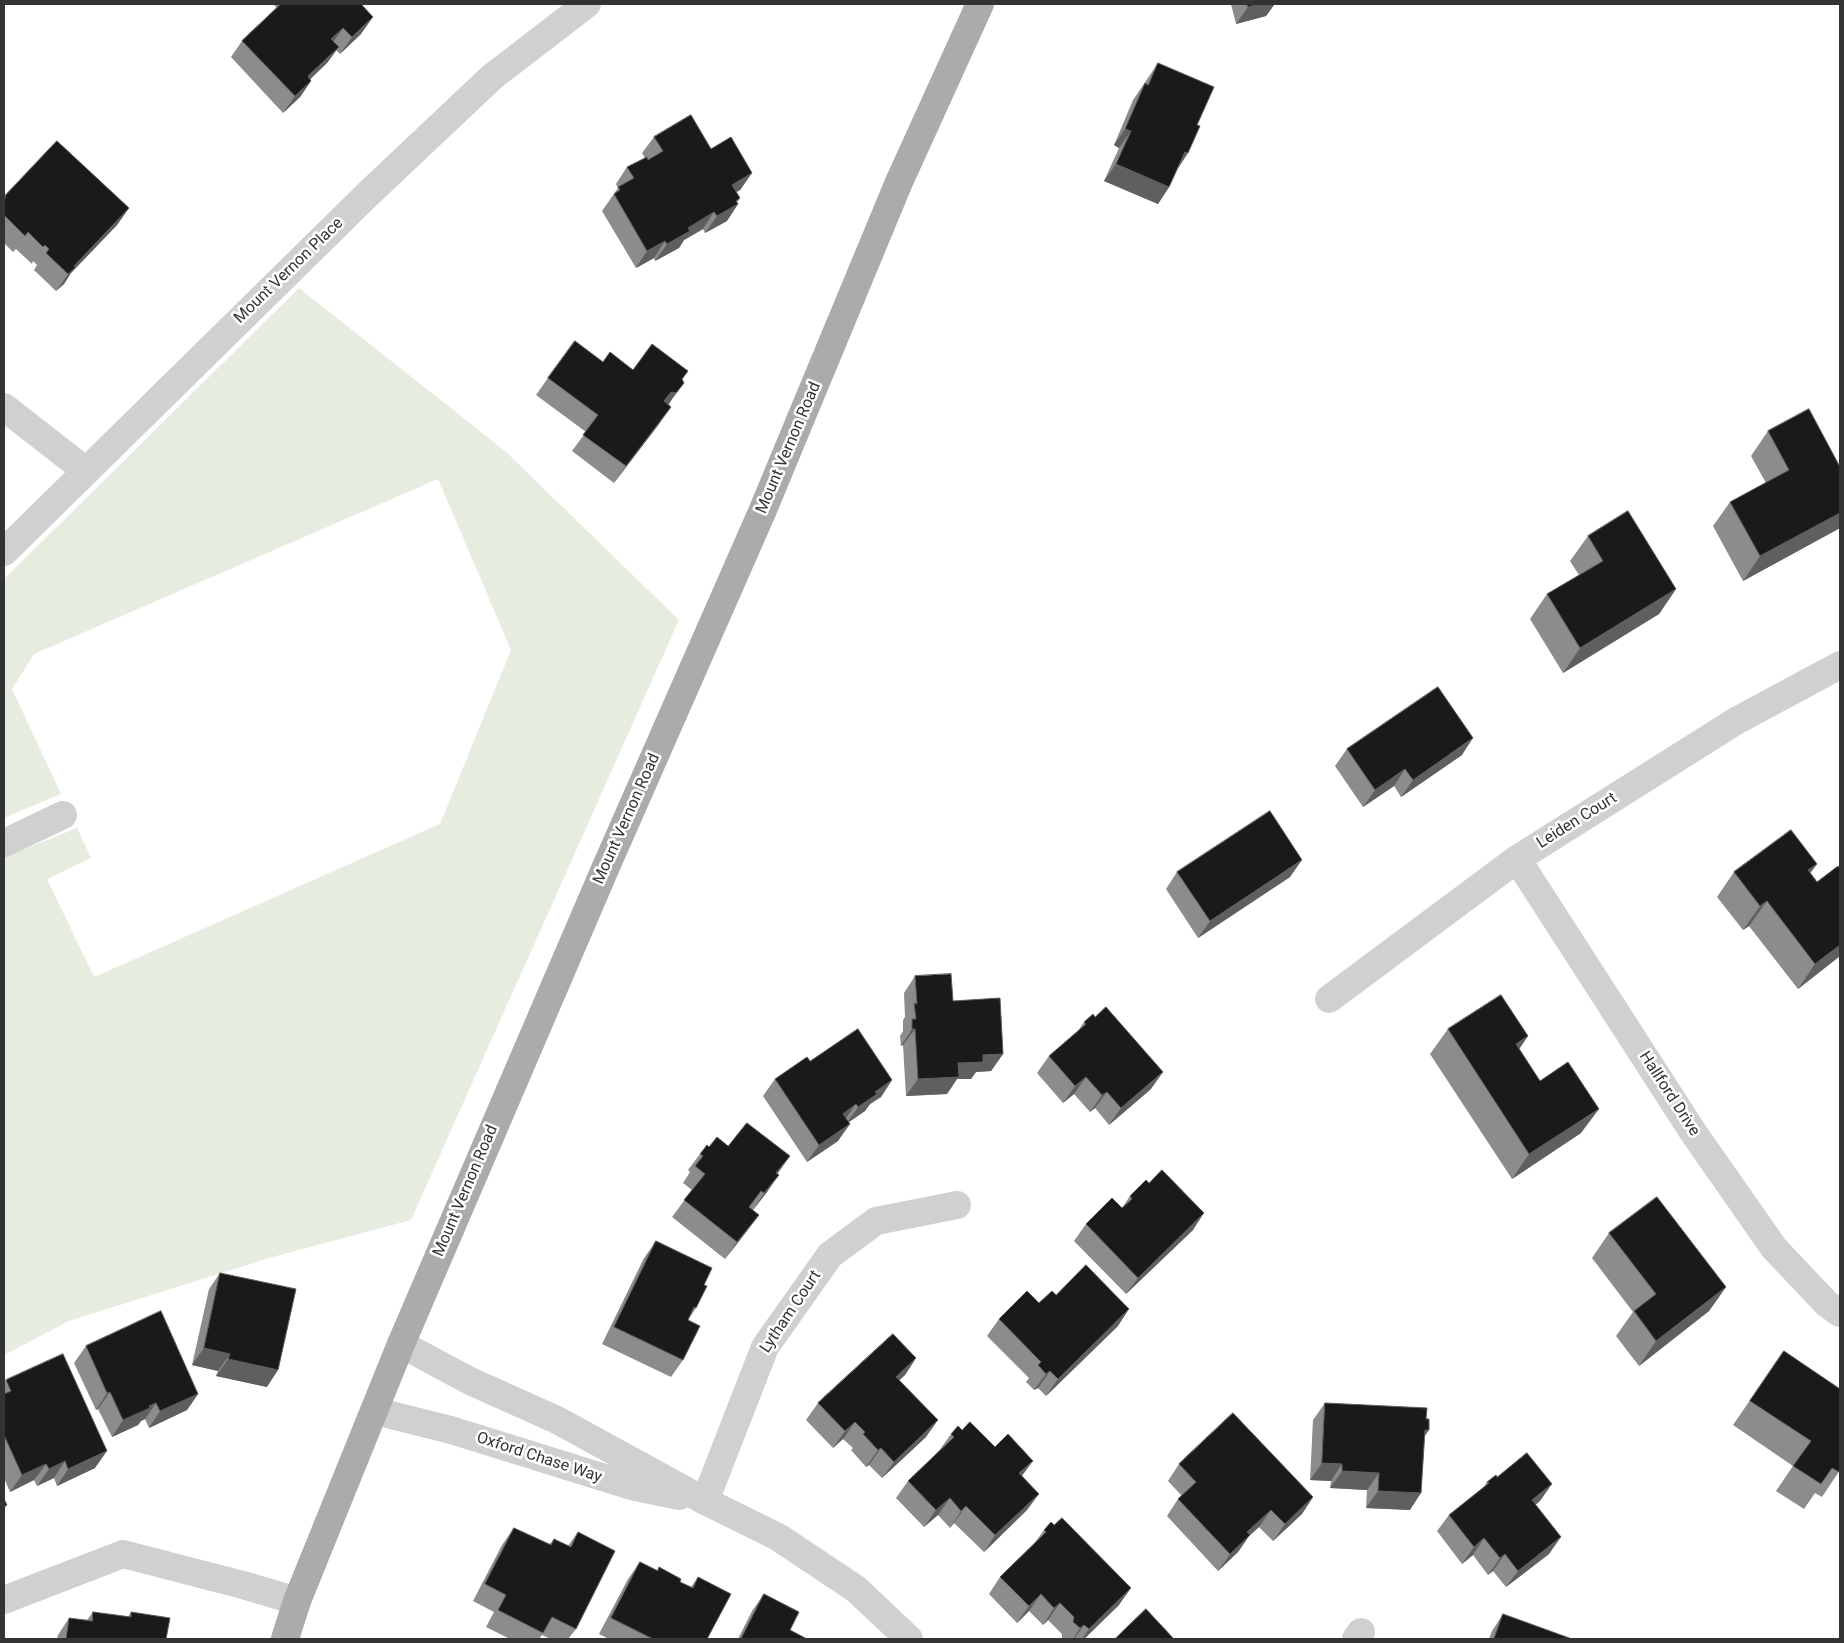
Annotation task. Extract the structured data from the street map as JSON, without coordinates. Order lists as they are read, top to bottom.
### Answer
{
  "streets": {
    "main road": ["Mount Vernon Road"],
    "street": [
      "Mount Vernon Place",
      "Leiden Court",
      "Hallford Drive",
      "Lytham Court",
      "Oxford Chase Way"
    ]
  },
  "crossings": [
    ["Mount Vernon Road", "Oxford Chase Way"],
    ["Leiden Court", "Hallford Drive"],
    ["Lytham Court", "Oxford Chase Way"]
  ]
}
